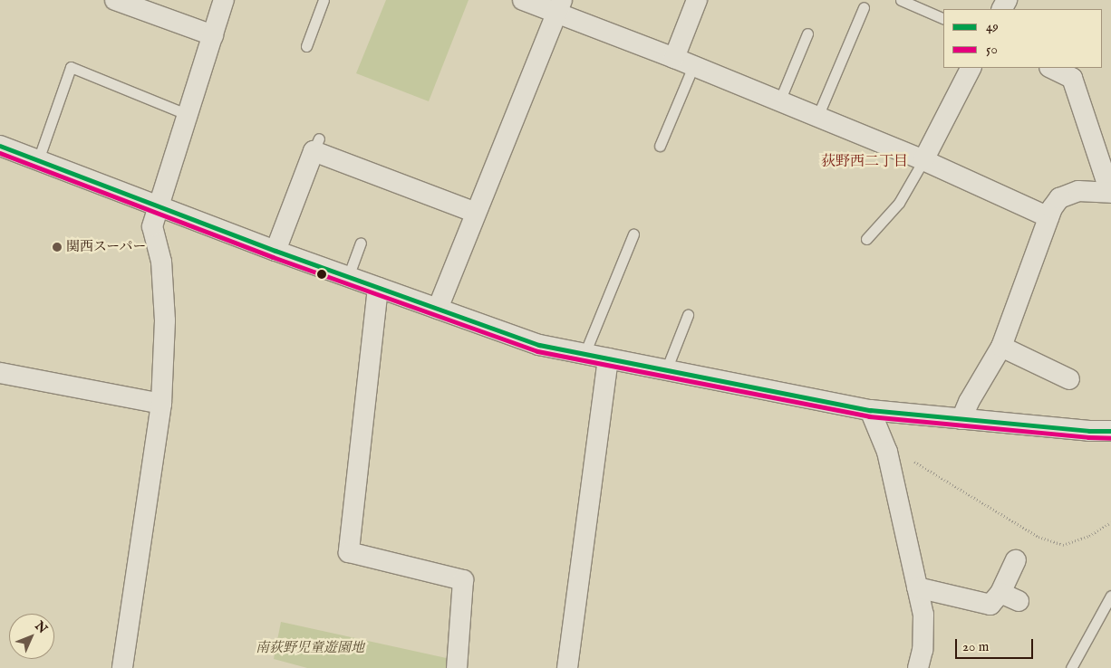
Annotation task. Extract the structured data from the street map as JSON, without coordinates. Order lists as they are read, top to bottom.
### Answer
{
  "districts": ["荻野西二丁目"],
  "parks": ["南荻野児童遊園地"],
  "places": ["関西スーパー"],
  "lines": ["transit line 49", "transit line 50"],
  "legend": ["49", "50"],
  "scale_bar": "20 m",
  "north": "top right"
}
